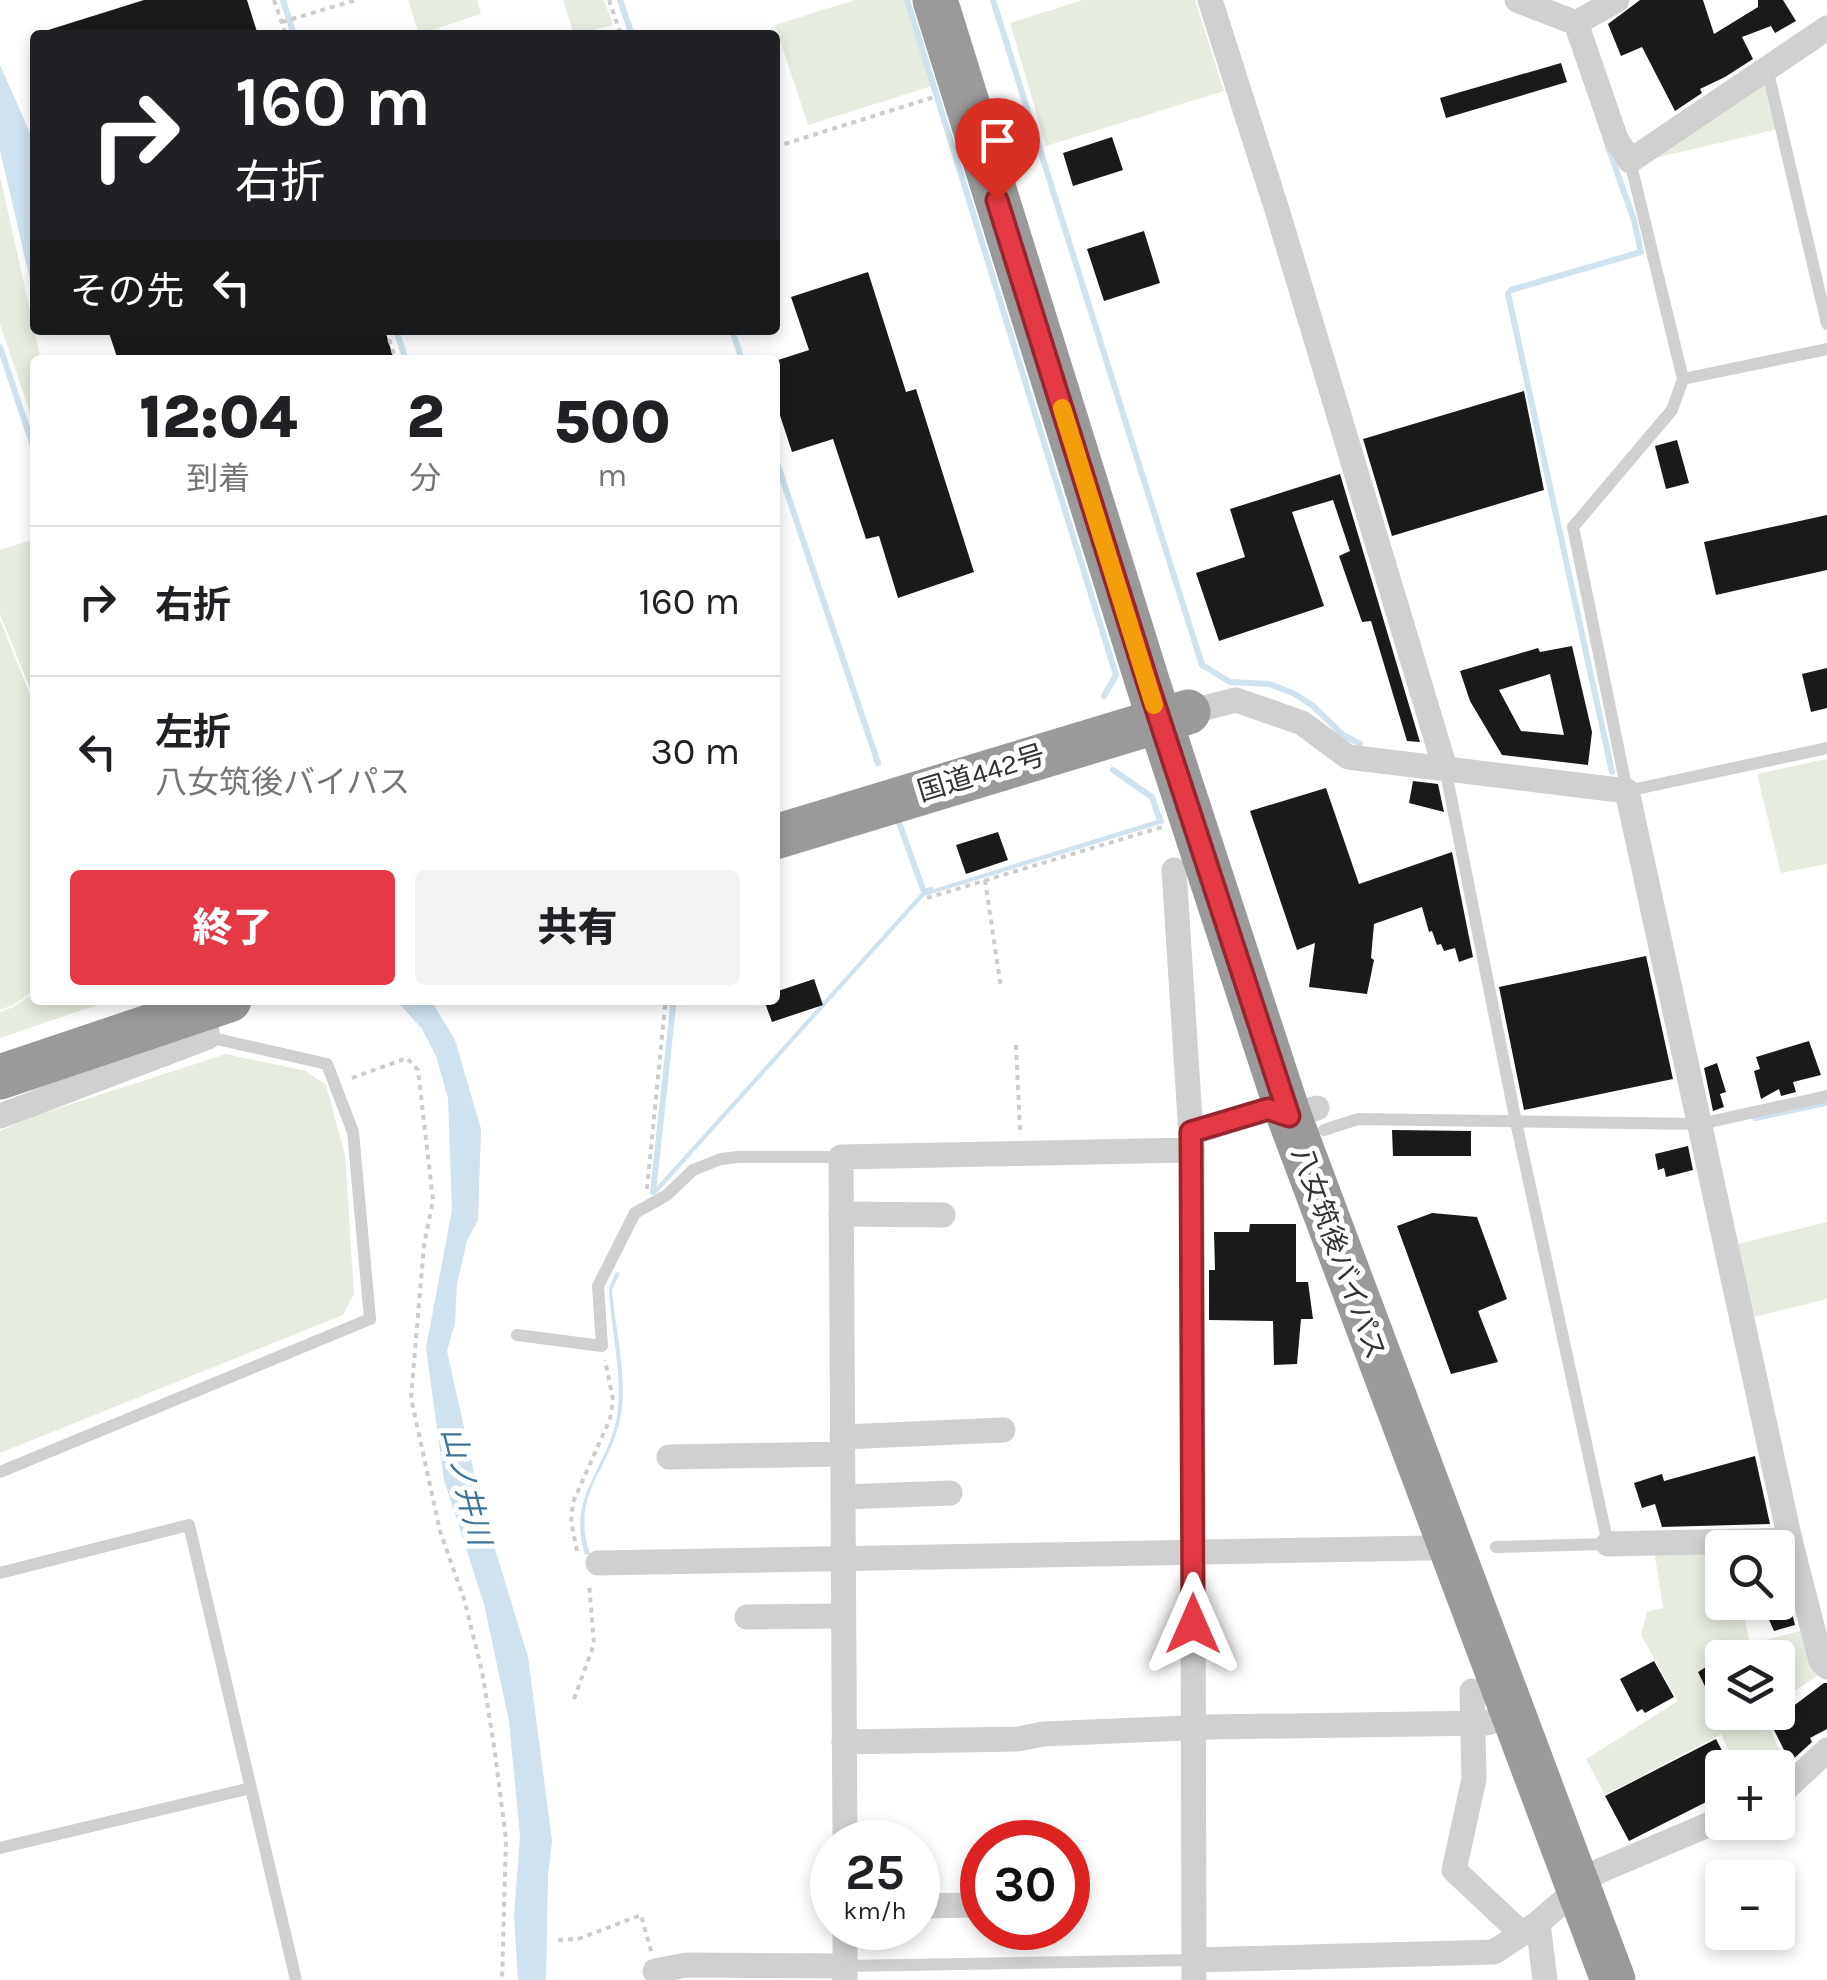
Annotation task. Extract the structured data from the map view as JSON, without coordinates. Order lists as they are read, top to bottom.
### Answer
{
  "streets": {
    "highway": ["国道442号", "八女筑後バイパス"]
  },
  "crossings": [
    ["国道442号", "八女筑後バイパス"]
  ],
  "water": ["山ノ井川"],
  "page": {
    "turn": ["160 m", "右折"],
    "then": "その先",
    "eta": [
      "12:04",
      "到着",
      "2",
      "分",
      "500",
      "m"
    ],
    "list": [
      {
        "name": "右折",
        "value": "160 m"
      },
      {
        "name": "左折",
        "note": "八女筑後バイパス",
        "value": "30 m"
      }
    ],
    "buttons": ["終了", "共有"],
    "map_buttons": ["+", "−"],
    "speed": "25 km/h",
    "limit": "30"
  }
}
